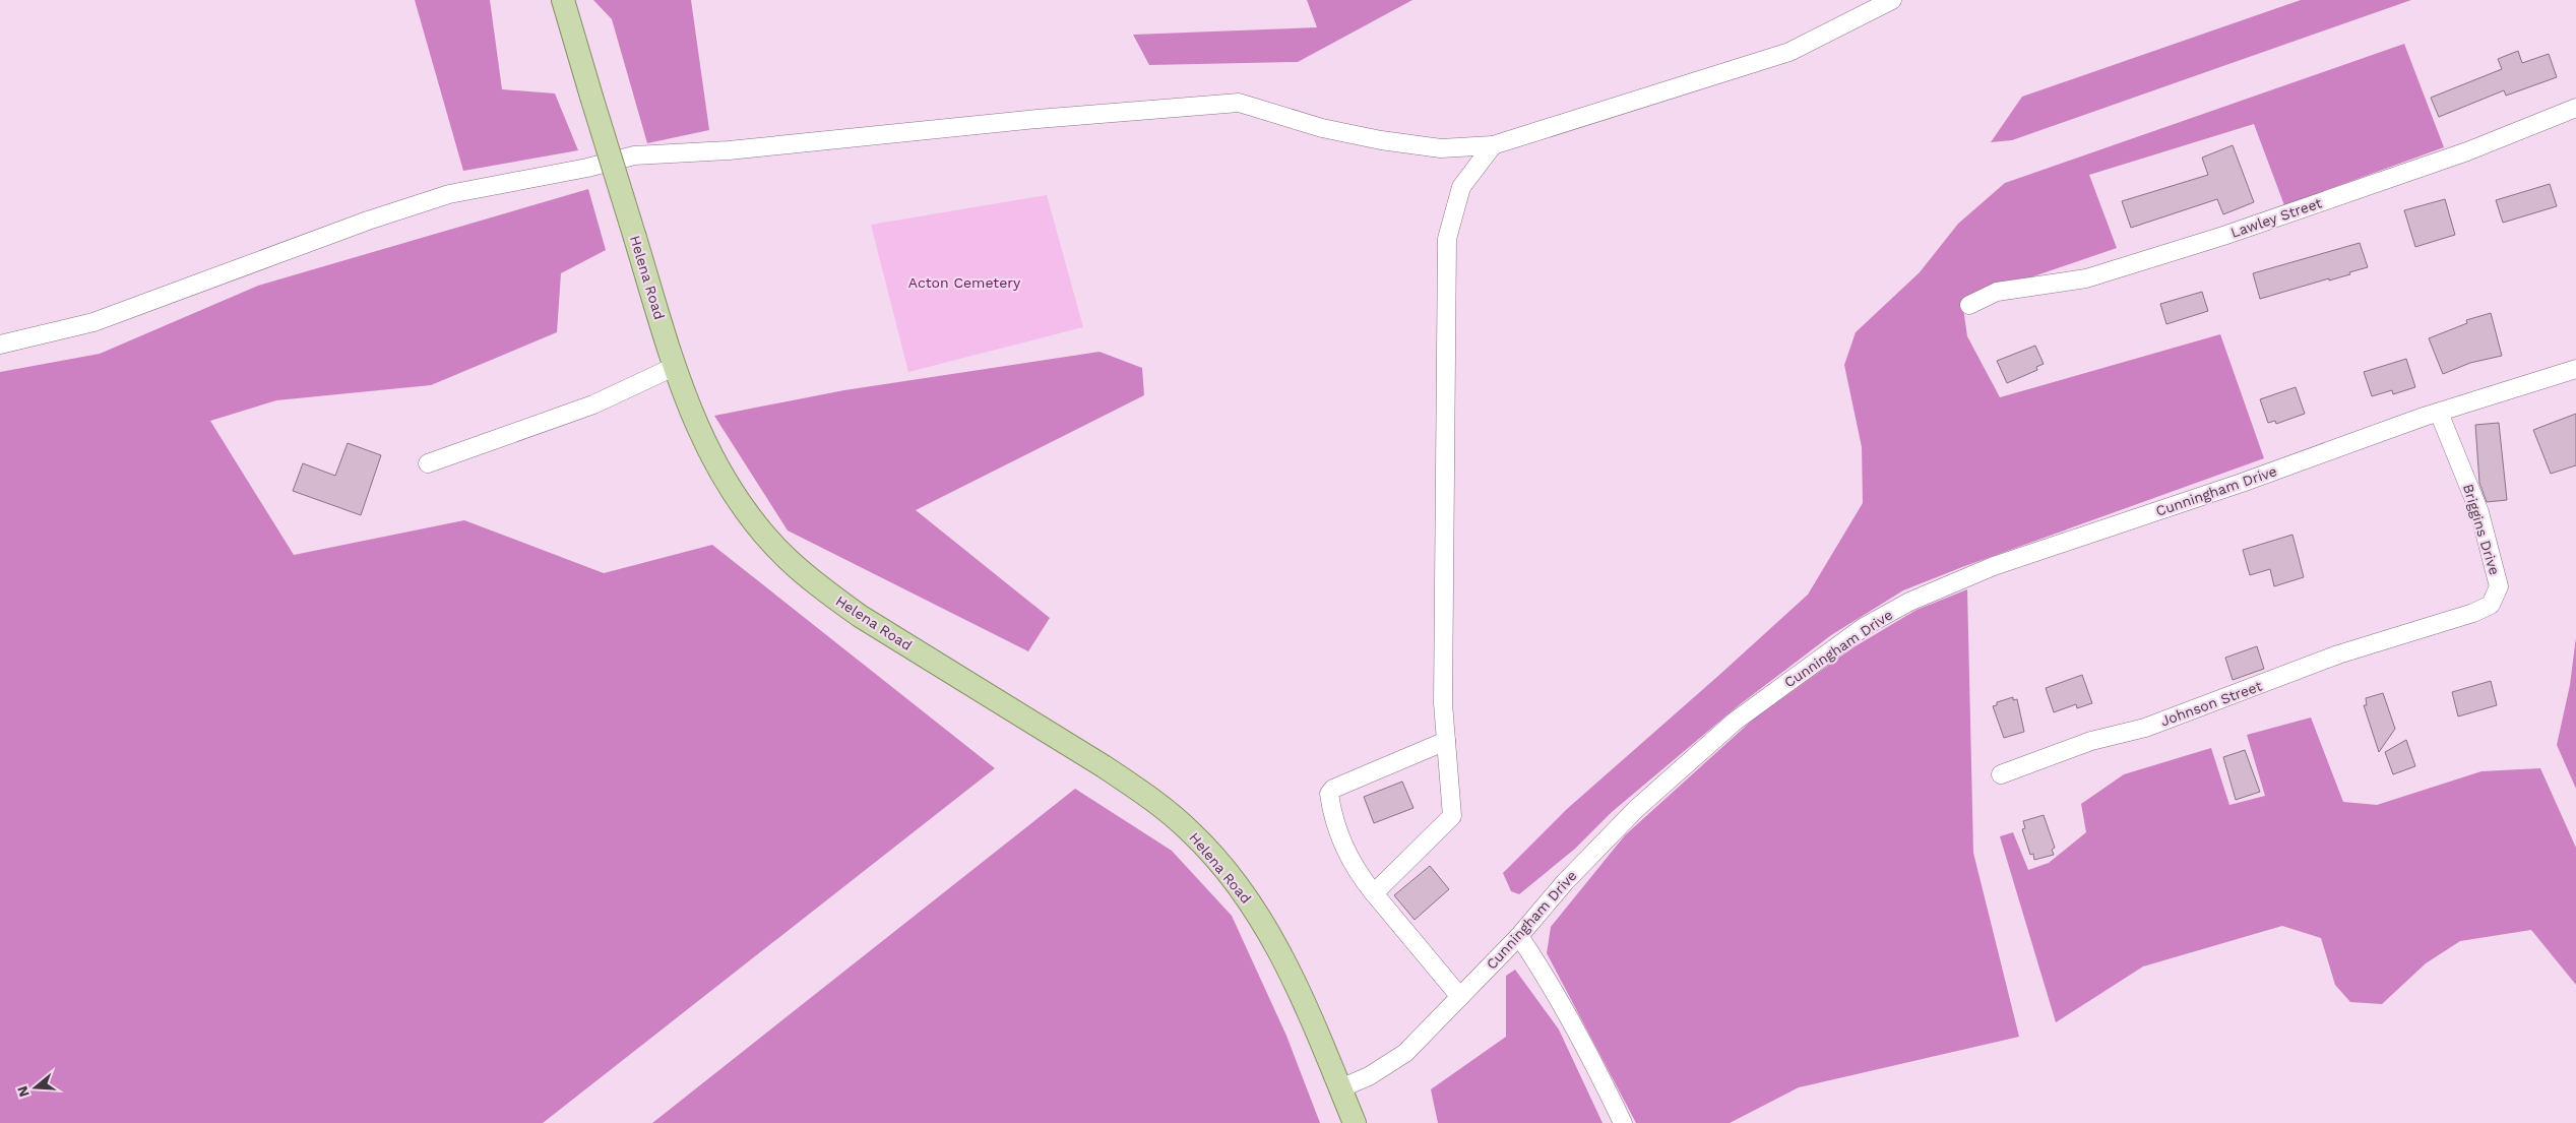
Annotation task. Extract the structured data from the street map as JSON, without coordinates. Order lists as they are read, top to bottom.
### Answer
{
  "streets": {
    "main road": ["Helena Road"],
    "street": [
      "Lawley Street",
      "Cunningham Drive",
      "Briggins Drive",
      "Johnson Street"
    ]
  },
  "crossings": [
    ["Helena Road", "Cunningham Drive"],
    ["Cunningham Drive", "Briggins Drive"],
    ["Briggins Drive", "Johnson Street"]
  ],
  "parks": ["Acton Cemetery"],
  "north": "left"
}
